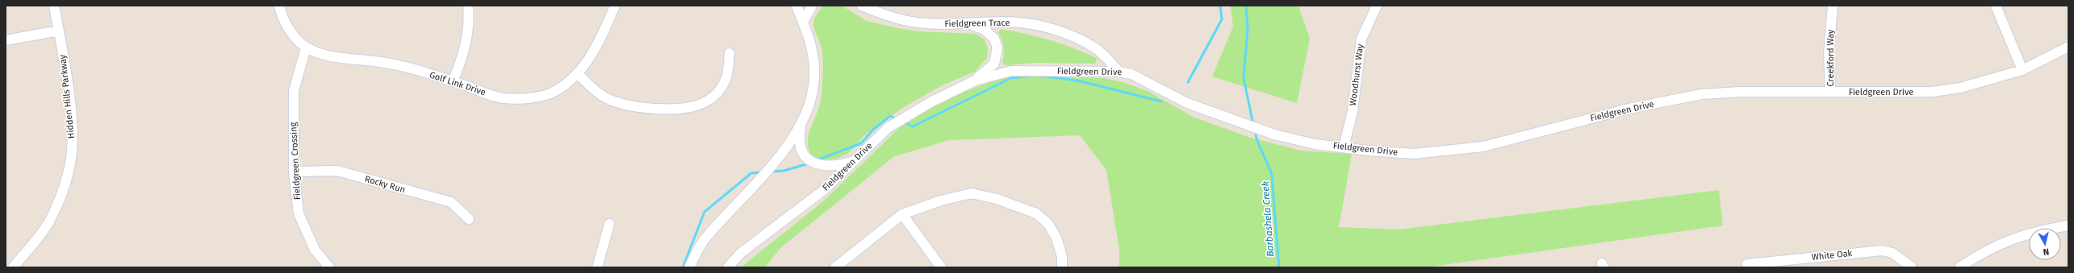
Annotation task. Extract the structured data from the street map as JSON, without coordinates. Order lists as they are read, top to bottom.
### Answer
{
  "streets": {
    "street": [
      "Fieldgreen Trace",
      "Creekford Way",
      "Fieldgreen Drive",
      "Woodhurst Way",
      "Golf Link Drive",
      "Hidden Hills Parkway",
      "Fieldgreen Crossing",
      "Rocky Run",
      "White Oak"
    ]
  },
  "crossings": [
    ["Fieldgreen Trace", "Fieldgreen Drive"],
    ["Creekford Way", "Fieldgreen Drive"],
    ["Fieldgreen Drive", "Woodhurst Way"],
    ["Golf Link Drive", "Fieldgreen Crossing"],
    ["Fieldgreen Crossing", "Rocky Run"]
  ],
  "water": ["Barbashela Creek"],
  "north": "bottom"
}
